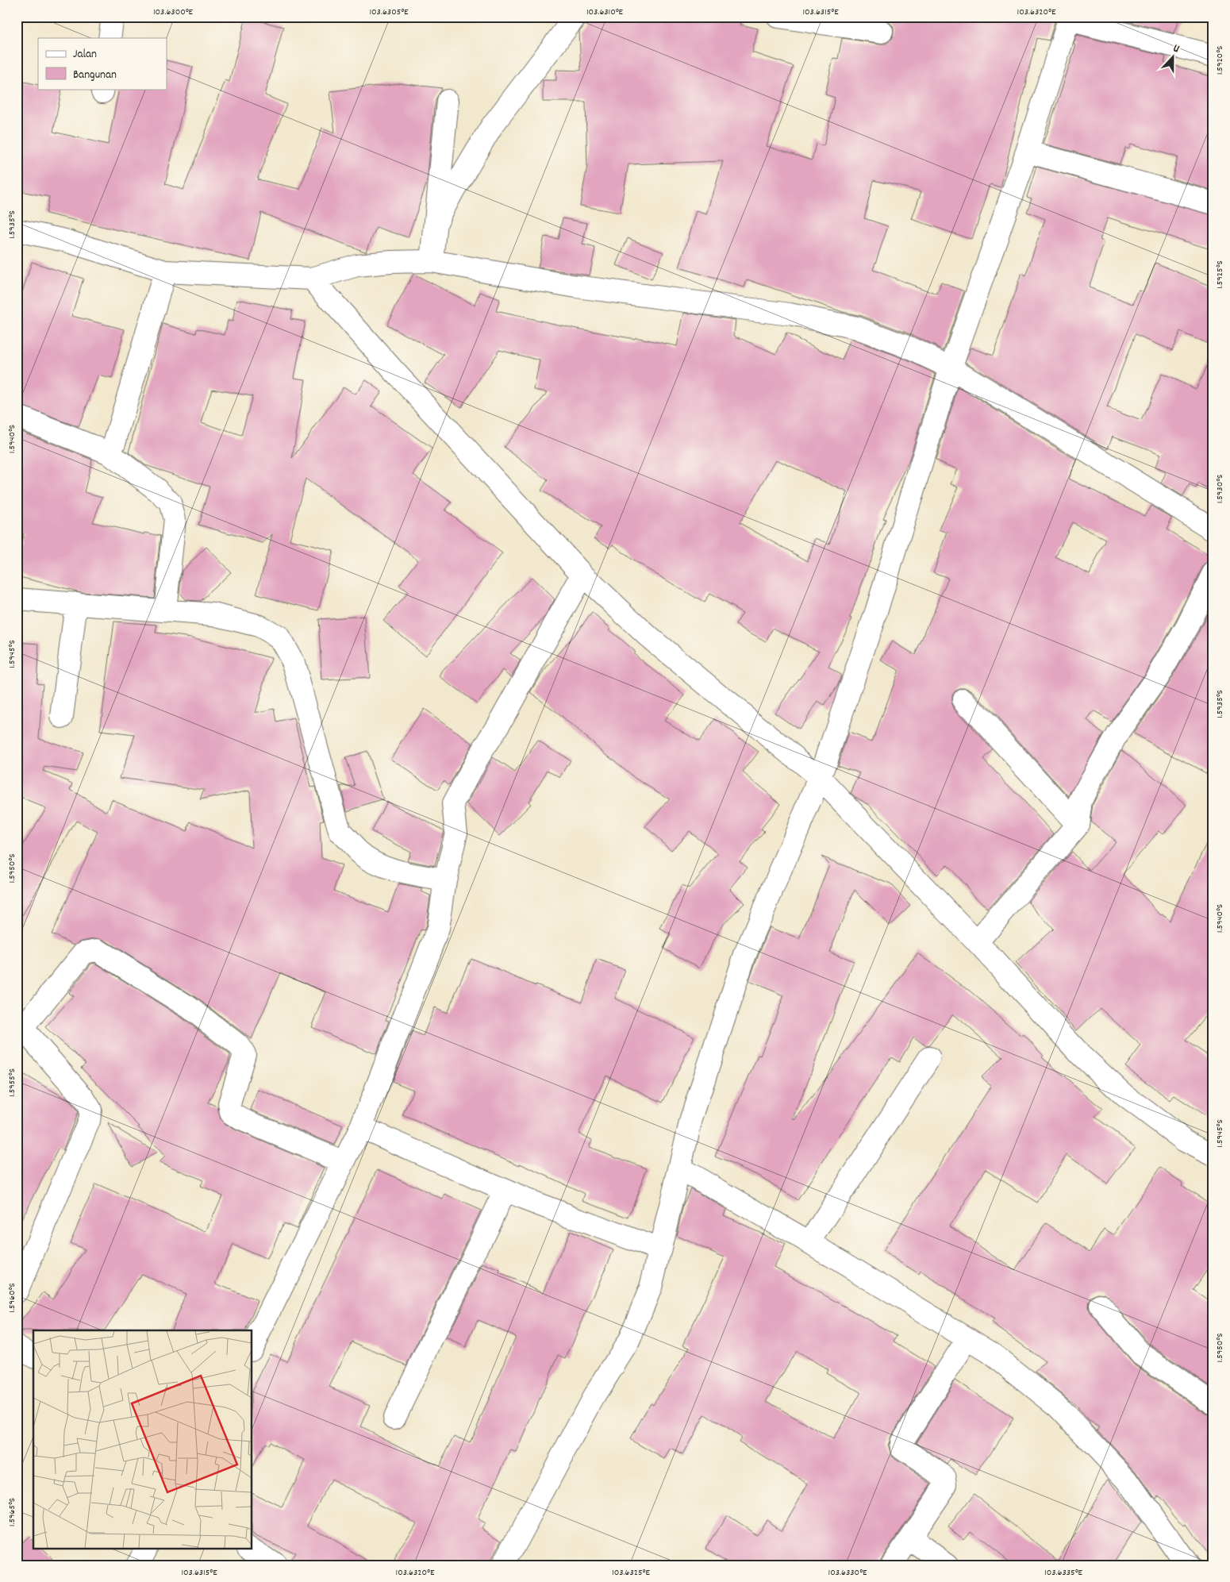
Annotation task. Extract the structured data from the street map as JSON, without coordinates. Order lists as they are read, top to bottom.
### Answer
{
  "legend": ["Jalan", "Bangunan"],
  "north": "top",
  "coordinates": [
    "103.6300°E",
    "103.6305°E",
    "103.6310°E",
    "103.6315°E",
    "103.6320°E",
    "1.5920°S",
    "1.5935°S",
    "1.5925°S",
    "1.5940°S",
    "1.5930°S",
    "1.5945°S",
    "1.5950°S",
    "1.5955°S",
    "1.5960°S",
    "1.5965°S",
    "103.6325°E",
    "103.6330°E",
    "103.6335°E"
  ]
}
